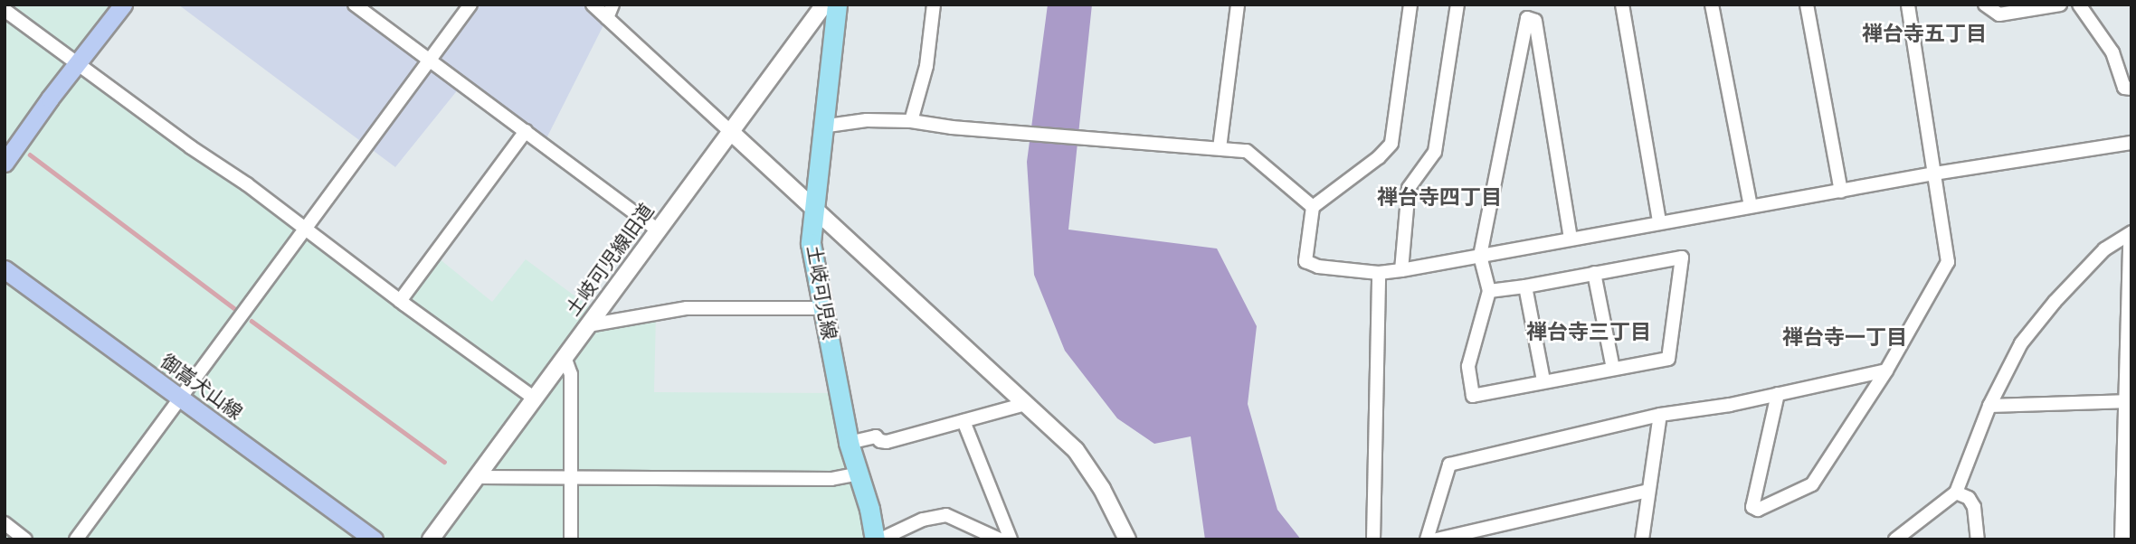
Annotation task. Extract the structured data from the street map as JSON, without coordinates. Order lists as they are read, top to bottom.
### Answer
{
  "streets": {
    "main road": ["土岐可児線", "御嵩犬山線"],
    "street": ["土岐可児線旧道"]
  },
  "districts": [
    "禅台寺五丁目",
    "禅台寺四丁目",
    "禅台寺三丁目",
    "禅台寺一丁目"
  ]
}
